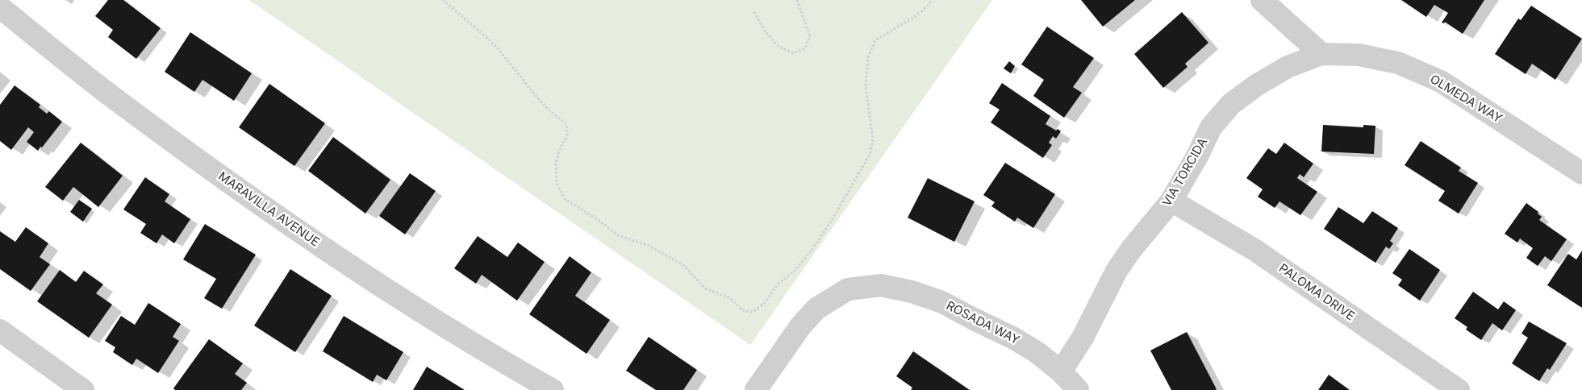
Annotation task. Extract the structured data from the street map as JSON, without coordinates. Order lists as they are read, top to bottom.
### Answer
{
  "streets": {
    "street": [
      "OLMEDA WAY",
      "VIA TORCIDA",
      "MARAVILLA AVENUE",
      "PALOMA DRIVE",
      "ROSADA WAY"
    ]
  },
  "crossings": [
    ["OLMEDA WAY", "VIA TORCIDA"],
    ["VIA TORCIDA", "PALOMA DRIVE"],
    ["VIA TORCIDA", "ROSADA WAY"]
  ]
}
